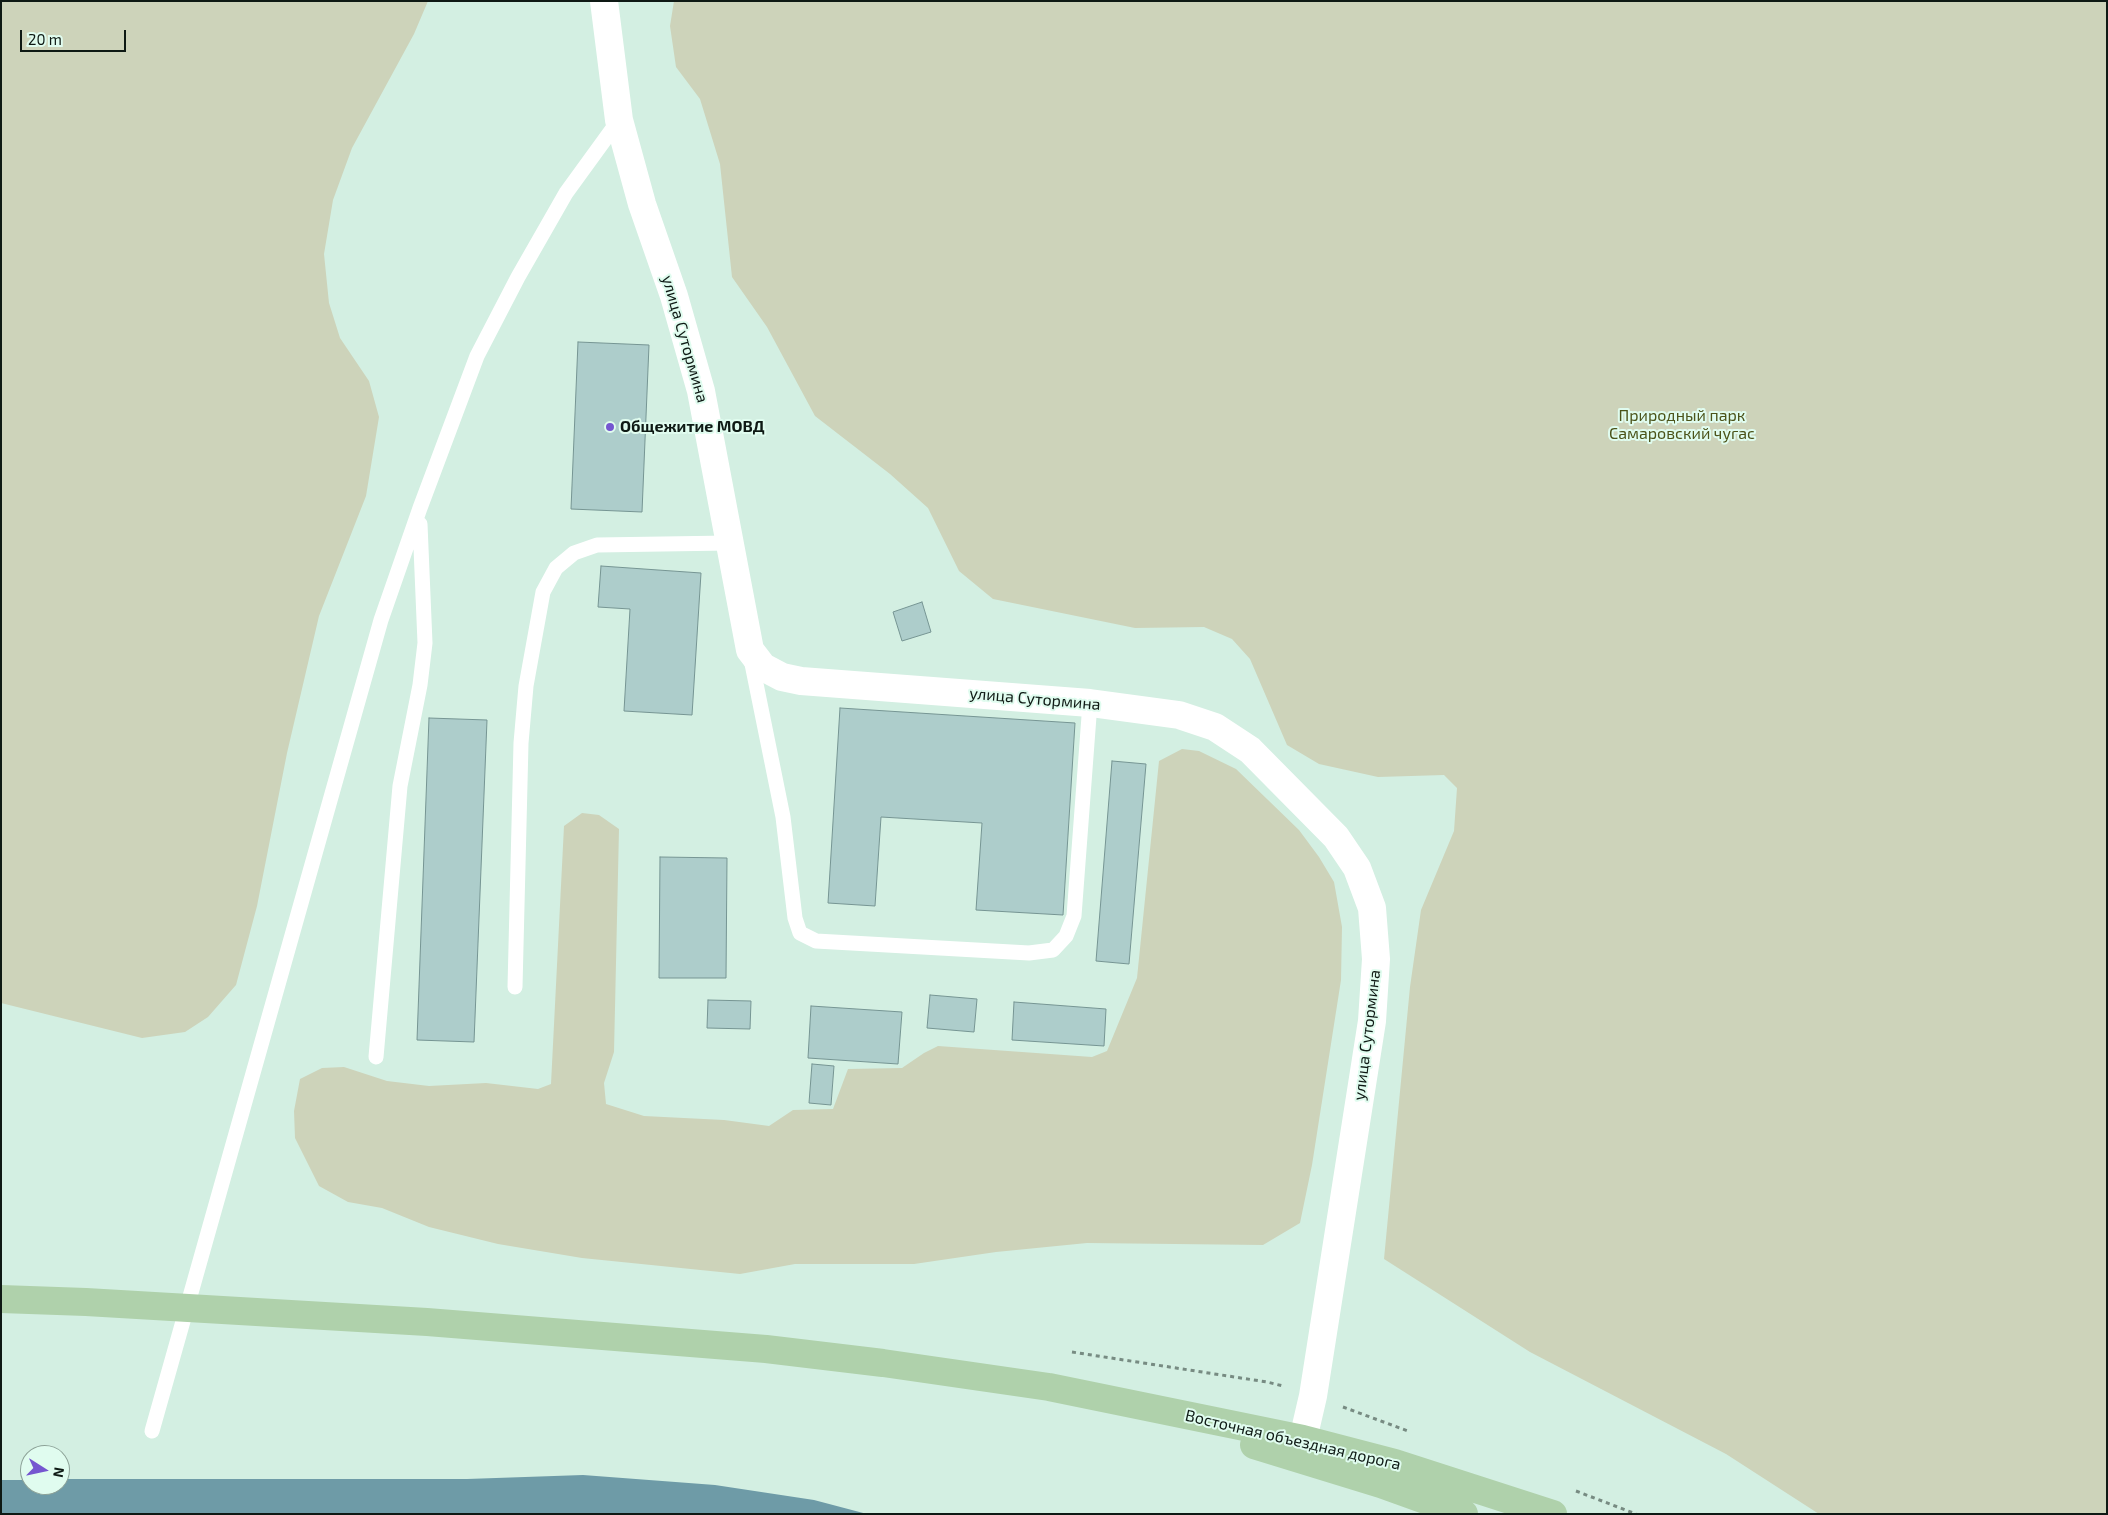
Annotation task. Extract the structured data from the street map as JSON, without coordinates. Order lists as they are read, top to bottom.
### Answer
{
  "streets": {
    "main road": ["Восточная объездная дорога"],
    "street": ["улица Сутормина"]
  },
  "crossings": [
    ["улица Сутормина", "Восточная объездная дорога"]
  ],
  "parks": ["Природный парк Самаровский чугас"],
  "places": ["Общежитие МОВД"],
  "scale_bar": "20 m",
  "north": "right"
}
